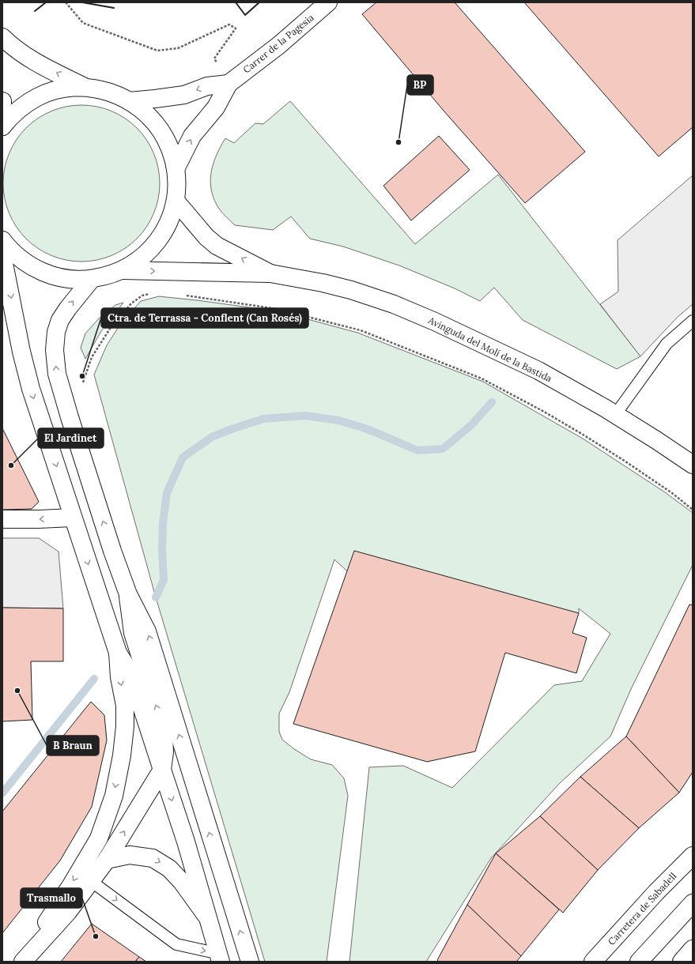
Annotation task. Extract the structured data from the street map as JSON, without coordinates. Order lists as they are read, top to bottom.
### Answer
{
  "streets": {
    "main road": ["Carrer de la Pagesia", "Avinguda del Molí de la Bastida", "Carretera de Sabadell"]
  },
  "places": [
    "BP",
    "Ctra. de Terrassa - Conflent (Can Rosés)",
    "El Jardinet",
    "B Braun",
    "Trasmallo"
  ]
}
